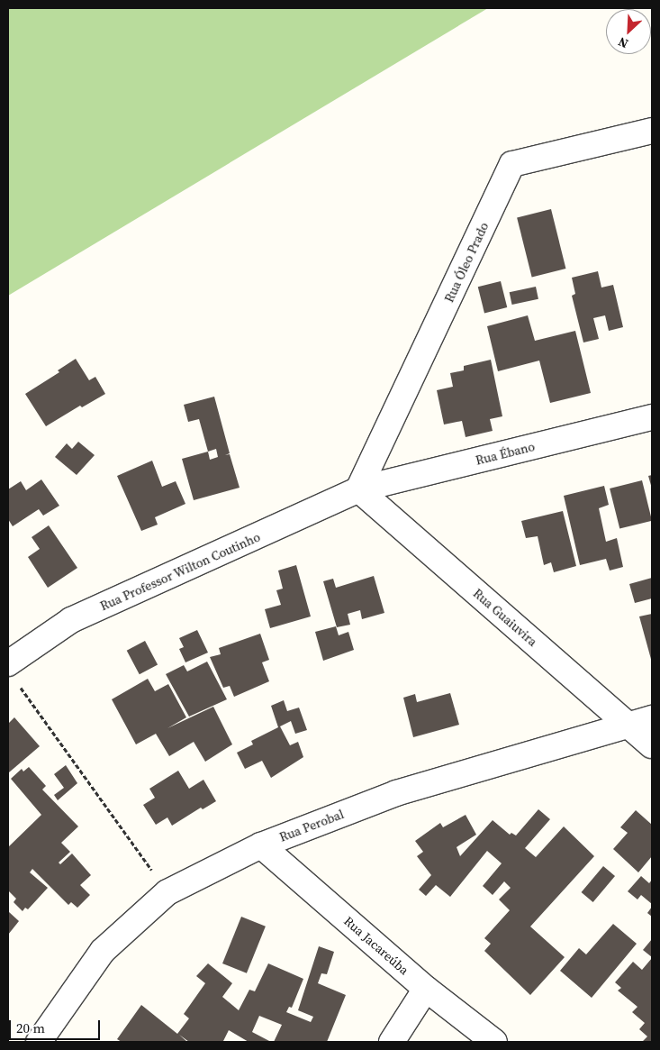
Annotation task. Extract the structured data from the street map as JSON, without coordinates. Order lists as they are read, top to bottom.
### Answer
{
  "streets": {
    "street": [
      "Rua Óleo Prado",
      "Rua Ébano",
      "Rua Professor Wilton Coutinho",
      "Rua Guaiuvira",
      "Rua Perobal",
      "Rua Jacareúba"
    ]
  },
  "crossings": [
    ["Rua Óleo Prado", "Rua Ébano"],
    ["Rua Óleo Prado", "Rua Professor Wilton Coutinho"],
    ["Rua Óleo Prado", "Rua Guaiuvira"],
    ["Rua Ébano", "Rua Professor Wilton Coutinho"],
    ["Rua Ébano", "Rua Guaiuvira"],
    ["Rua Professor Wilton Coutinho", "Rua Guaiuvira"],
    ["Rua Guaiuvira", "Rua Perobal"],
    ["Rua Perobal", "Rua Jacareúba"]
  ],
  "scale_bar": "20 m",
  "north": "bottom left"
}
